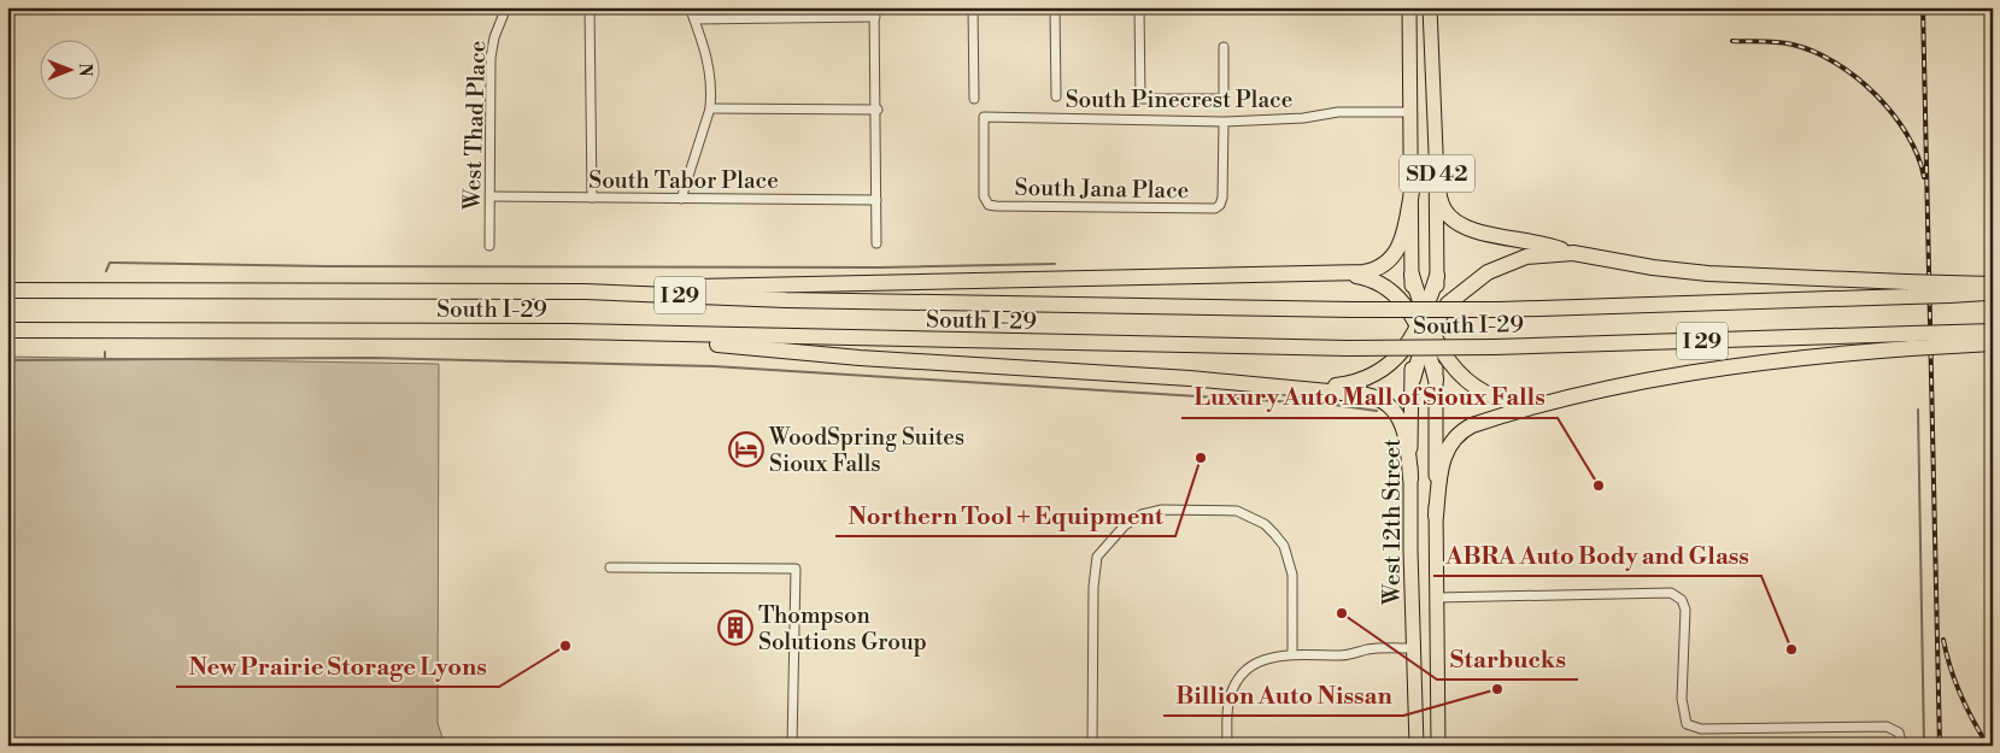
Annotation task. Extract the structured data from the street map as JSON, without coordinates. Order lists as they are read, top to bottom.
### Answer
{
  "streets": {
    "highway": ["I 29", "South I-29"],
    "main road": ["SD 42", "West 12th Street"],
    "street": [
      "South Pinecrest Place",
      "West Thad Place",
      "South Tabor Place",
      "South Jana Place"
    ]
  },
  "crossings": [
    ["South Pinecrest Place", "SD 42"],
    ["South Pinecrest Place", "South Jana Place"],
    ["West Thad Place", "South Tabor Place"],
    ["I 29", "South I-29"]
  ],
  "places": {
    "hotel": ["WoodSpring Suites Sioux Falls"],
    "other": [
      "Northern Tool + Equipment",
      "Luxury Auto Mall of Sioux Falls",
      "Starbucks",
      "New Prairie Storage Lyons",
      "ABRA Auto Body and Glass",
      "Billion Auto Nissan"
    ],
    "building": ["Thompson Solutions Group"]
  },
  "north": "right"
}
